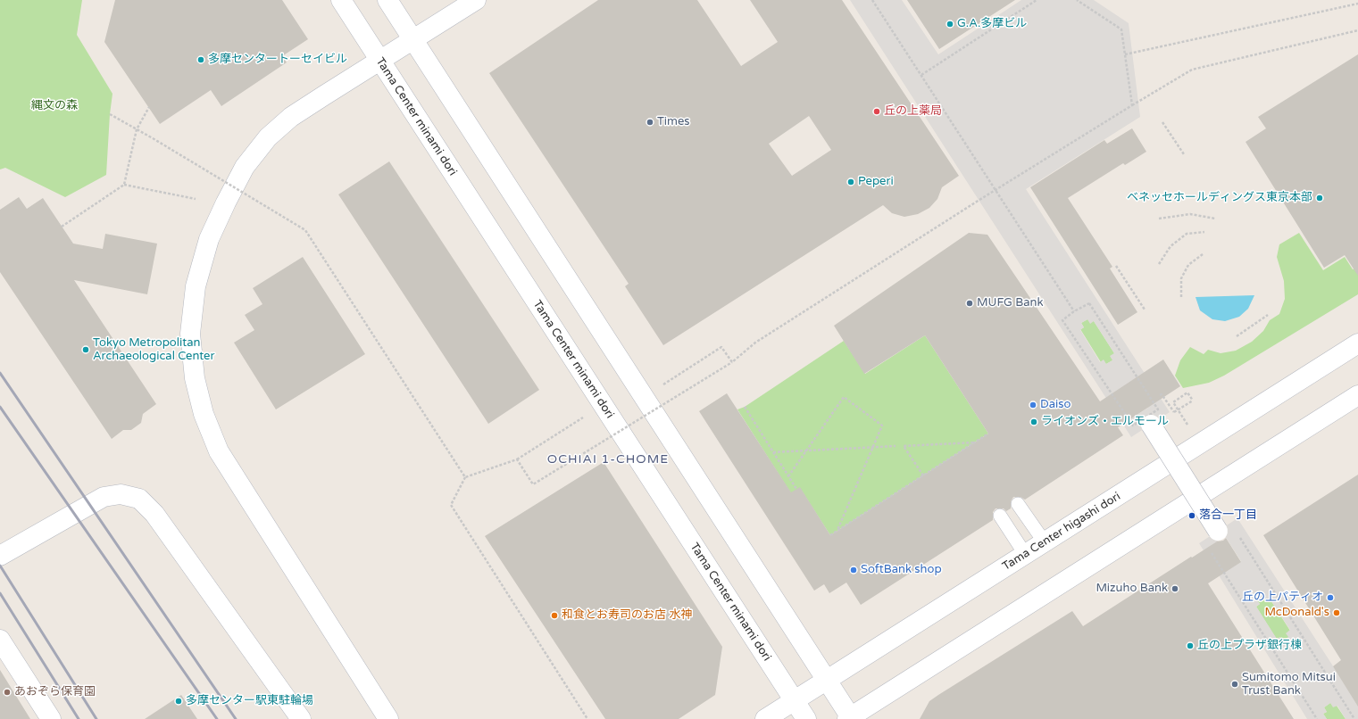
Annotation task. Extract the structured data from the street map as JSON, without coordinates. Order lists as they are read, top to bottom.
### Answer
{
  "streets": {
    "street": ["Tama Center minami dori", "Tama Center higashi dori"]
  },
  "crossings": [
    ["Tama Center minami dori", "Tama Center higashi dori"]
  ],
  "districts": ["OCHIAI 1-CHOME"],
  "parks": ["縄文の森"],
  "places": [
    "G.A.多摩ビル",
    "多摩センタートーセイビル",
    "丘の上薬局",
    "Times",
    "Peperi",
    "ベネッセホールディングス東京本部",
    "MUFG Bank",
    "Tokyo Metropolitan Archaeological Center",
    "Daiso",
    "ライオンズ・エルモール",
    "落合一丁目",
    "SoftBank shop",
    "Mizuho Bank",
    "丘の上パティオ",
    "McDonald's",
    "和食とお寿司のお店 水神",
    "丘の上プラザ銀行棟",
    "Sumitomo Mitsui Trust Bank",
    "あおぞら保育園",
    "多摩センター駅東駐輪場"
  ]
}
